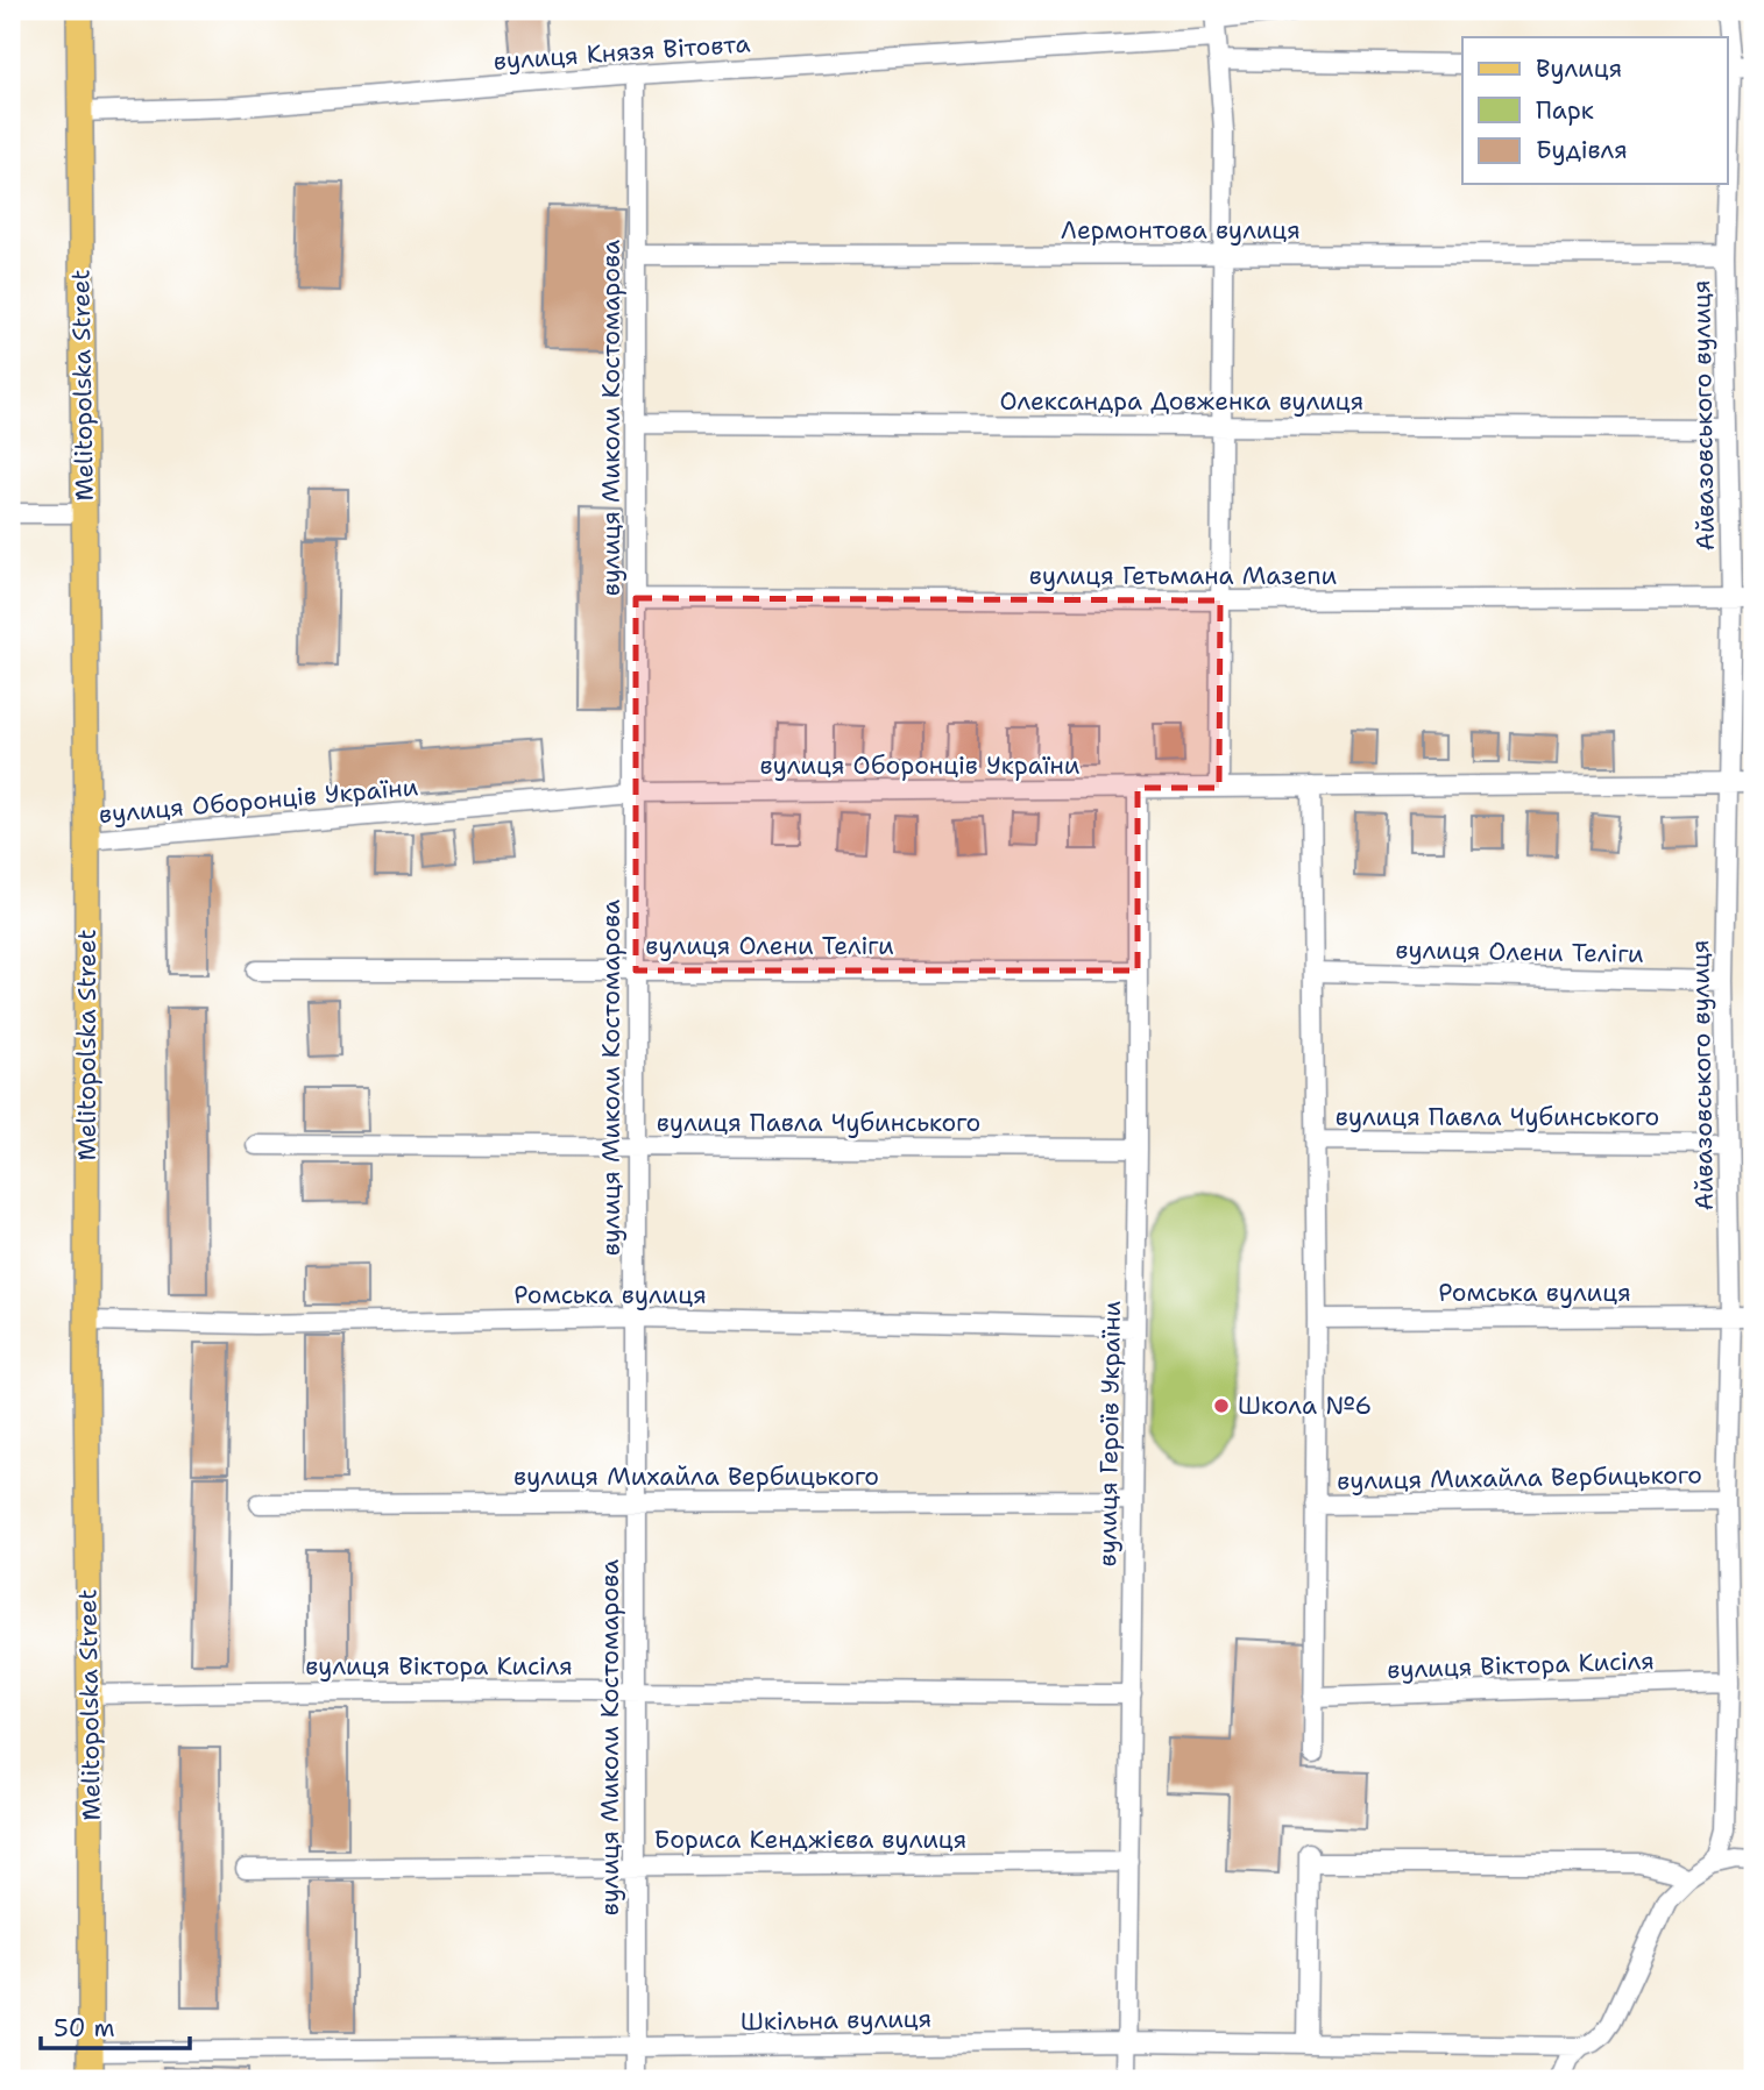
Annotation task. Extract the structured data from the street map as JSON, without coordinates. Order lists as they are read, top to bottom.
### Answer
{
  "streets": {
    "main road": ["Melitopolska Street"],
    "street": [
      "вулиця Князя Вітовта",
      "Лермонтова вулиця",
      "Олександра Довженка вулиця",
      "Айвазовського вулиця",
      "вулиця Миколи Костомарова",
      "вулиця Гетьмана Мазепи",
      "вулиця Оборонців України",
      "вулиця Олени Теліги",
      "вулиця Павла Чубинського",
      "Ромська вулиця",
      "вулиця Героїв України",
      "вулиця Михайла Вербицького",
      "вулиця Віктора Кисіля",
      "Бориса Кенджієва вулиця",
      "Шкільна вулиця"
    ]
  },
  "crossings": [
    ["вулиця Князя Вітовта", "Melitopolska Street"],
    ["вулиця Князя Вітовта", "вулиця Миколи Костомарова"],
    ["Лермонтова вулиця", "Айвазовського вулиця"],
    ["Лермонтова вулиця", "вулиця Миколи Костомарова"],
    ["Melitopolska Street", "вулиця Оборонців України"],
    ["Melitopolska Street", "Ромська вулиця"],
    ["Melitopolska Street", "вулиця Віктора Кисіля"],
    ["Melitopolska Street", "Шкільна вулиця"],
    ["Олександра Довженка вулиця", "Айвазовського вулиця"],
    ["Олександра Довженка вулиця", "вулиця Миколи Костомарова"],
    ["Айвазовського вулиця", "вулиця Гетьмана Мазепи"],
    ["Айвазовського вулиця", "вулиця Оборонців України"],
    ["Айвазовського вулиця", "вулиця Олени Теліги"],
    ["Айвазовського вулиця", "вулиця Павла Чубинського"],
    ["Айвазовського вулиця", "Ромська вулиця"],
    ["Айвазовського вулиця", "вулиця Михайла Вербицького"],
    ["Айвазовського вулиця", "вулиця Віктора Кисіля"],
    ["вулиця Миколи Костомарова", "вулиця Гетьмана Мазепи"],
    ["вулиця Миколи Костомарова", "вулиця Оборонців України"],
    ["вулиця Миколи Костомарова", "вулиця Олени Теліги"],
    ["вулиця Миколи Костомарова", "вулиця Павла Чубинського"],
    ["вулиця Миколи Костомарова", "Ромська вулиця"],
    ["вулиця Миколи Костомарова", "вулиця Михайла Вербицького"],
    ["вулиця Миколи Костомарова", "вулиця Віктора Кисіля"],
    ["вулиця Миколи Костомарова", "Бориса Кенджієва вулиця"],
    ["вулиця Миколи Костомарова", "Шкільна вулиця"],
    ["вулиця Оборонців України", "вулиця Героїв України"],
    ["вулиця Олени Теліги", "вулиця Героїв України"],
    ["вулиця Павла Чубинського", "вулиця Героїв України"],
    ["Ромська вулиця", "вулиця Героїв України"],
    ["вулиця Героїв України", "вулиця Михайла Вербицького"],
    ["вулиця Героїв України", "вулиця Віктора Кисіля"],
    ["вулиця Героїв України", "Бориса Кенджієва вулиця"],
    ["вулиця Героїв України", "Шкільна вулиця"]
  ],
  "places": ["Школа №6"],
  "legend": ["Вулиця", "Парк", "Будівля"],
  "scale_bar": "50 m"
}
